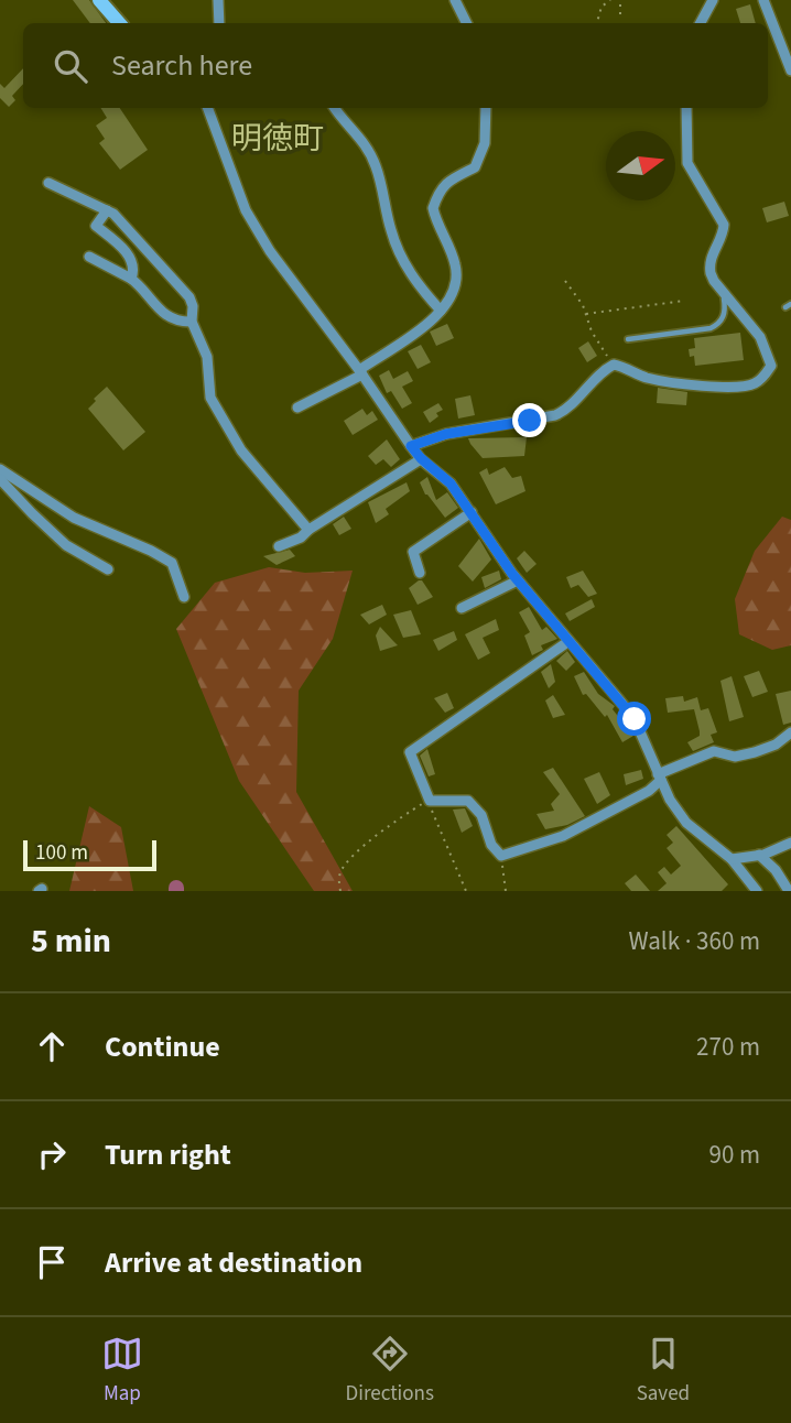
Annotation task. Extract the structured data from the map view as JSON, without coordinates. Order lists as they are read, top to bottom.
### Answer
{
  "districts": ["明徳町"],
  "scale_bar": "100 m",
  "north": "right",
  "page": {
    "search": "Search here",
    "scale": "100 m",
    "heading": ["5 min", "Walk · 360 m"],
    "list": [
      ["Continue", "270 m"],
      ["Turn right", "90 m"],
      "Arrive at destination"
    ],
    "nav": ["Map", "Directions", "Saved"]
  }
}
